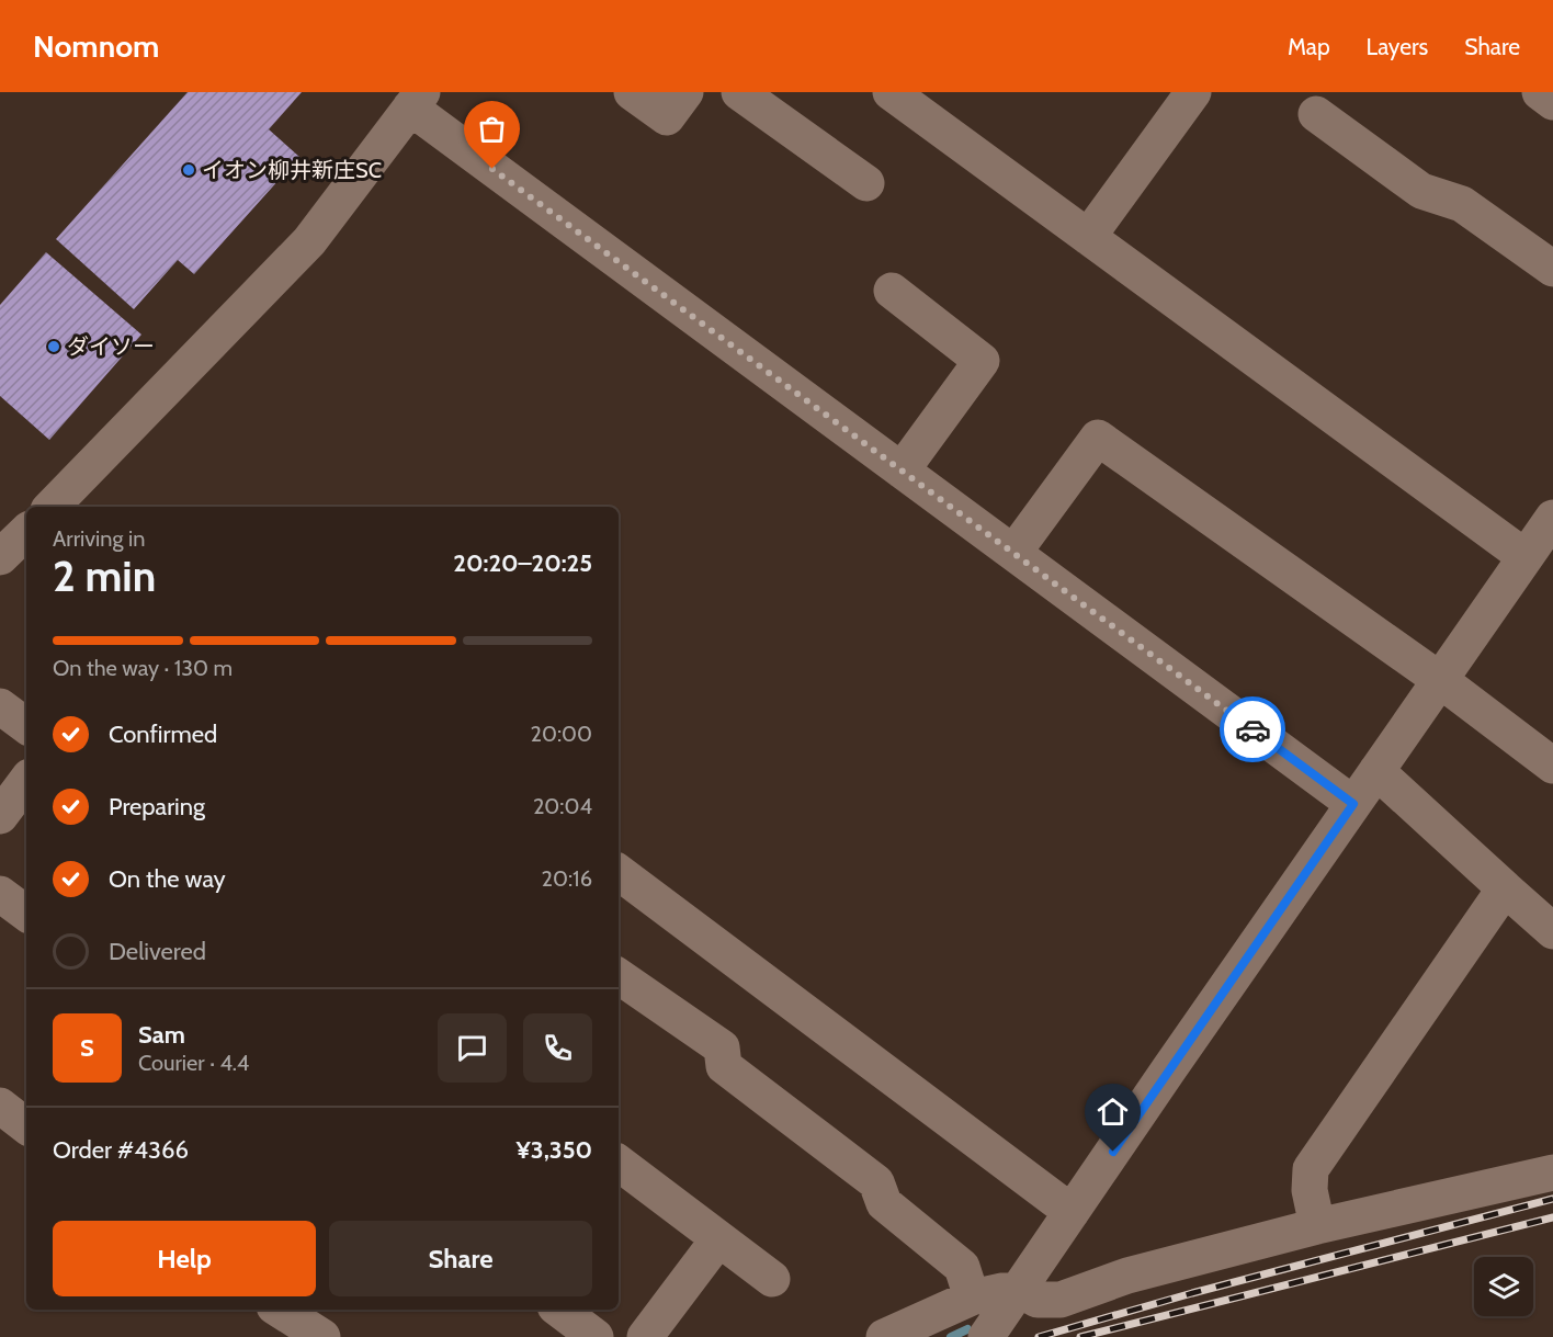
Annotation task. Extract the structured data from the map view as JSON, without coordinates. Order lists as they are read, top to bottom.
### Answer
{
  "places": ["イオン柳井新庄SC", "ダイソー"],
  "page": {
    "header": "Nomnom",
    "nav": ["Map", "Layers", "Share"],
    "heading": ["2 min", "Arriving in", "20:20–20:25"],
    "panel": [
      "Sam",
      "Courier · 4.4",
      "Order #4366",
      "¥3,350"
    ],
    "bar": "On the way · 130 m",
    "list": [
      ["Confirmed", "20:00"],
      ["Preparing", "20:04"],
      ["On the way", "20:16"],
      "Delivered"
    ],
    "round": "S",
    "buttons": ["Help", "Share"]
  }
}
